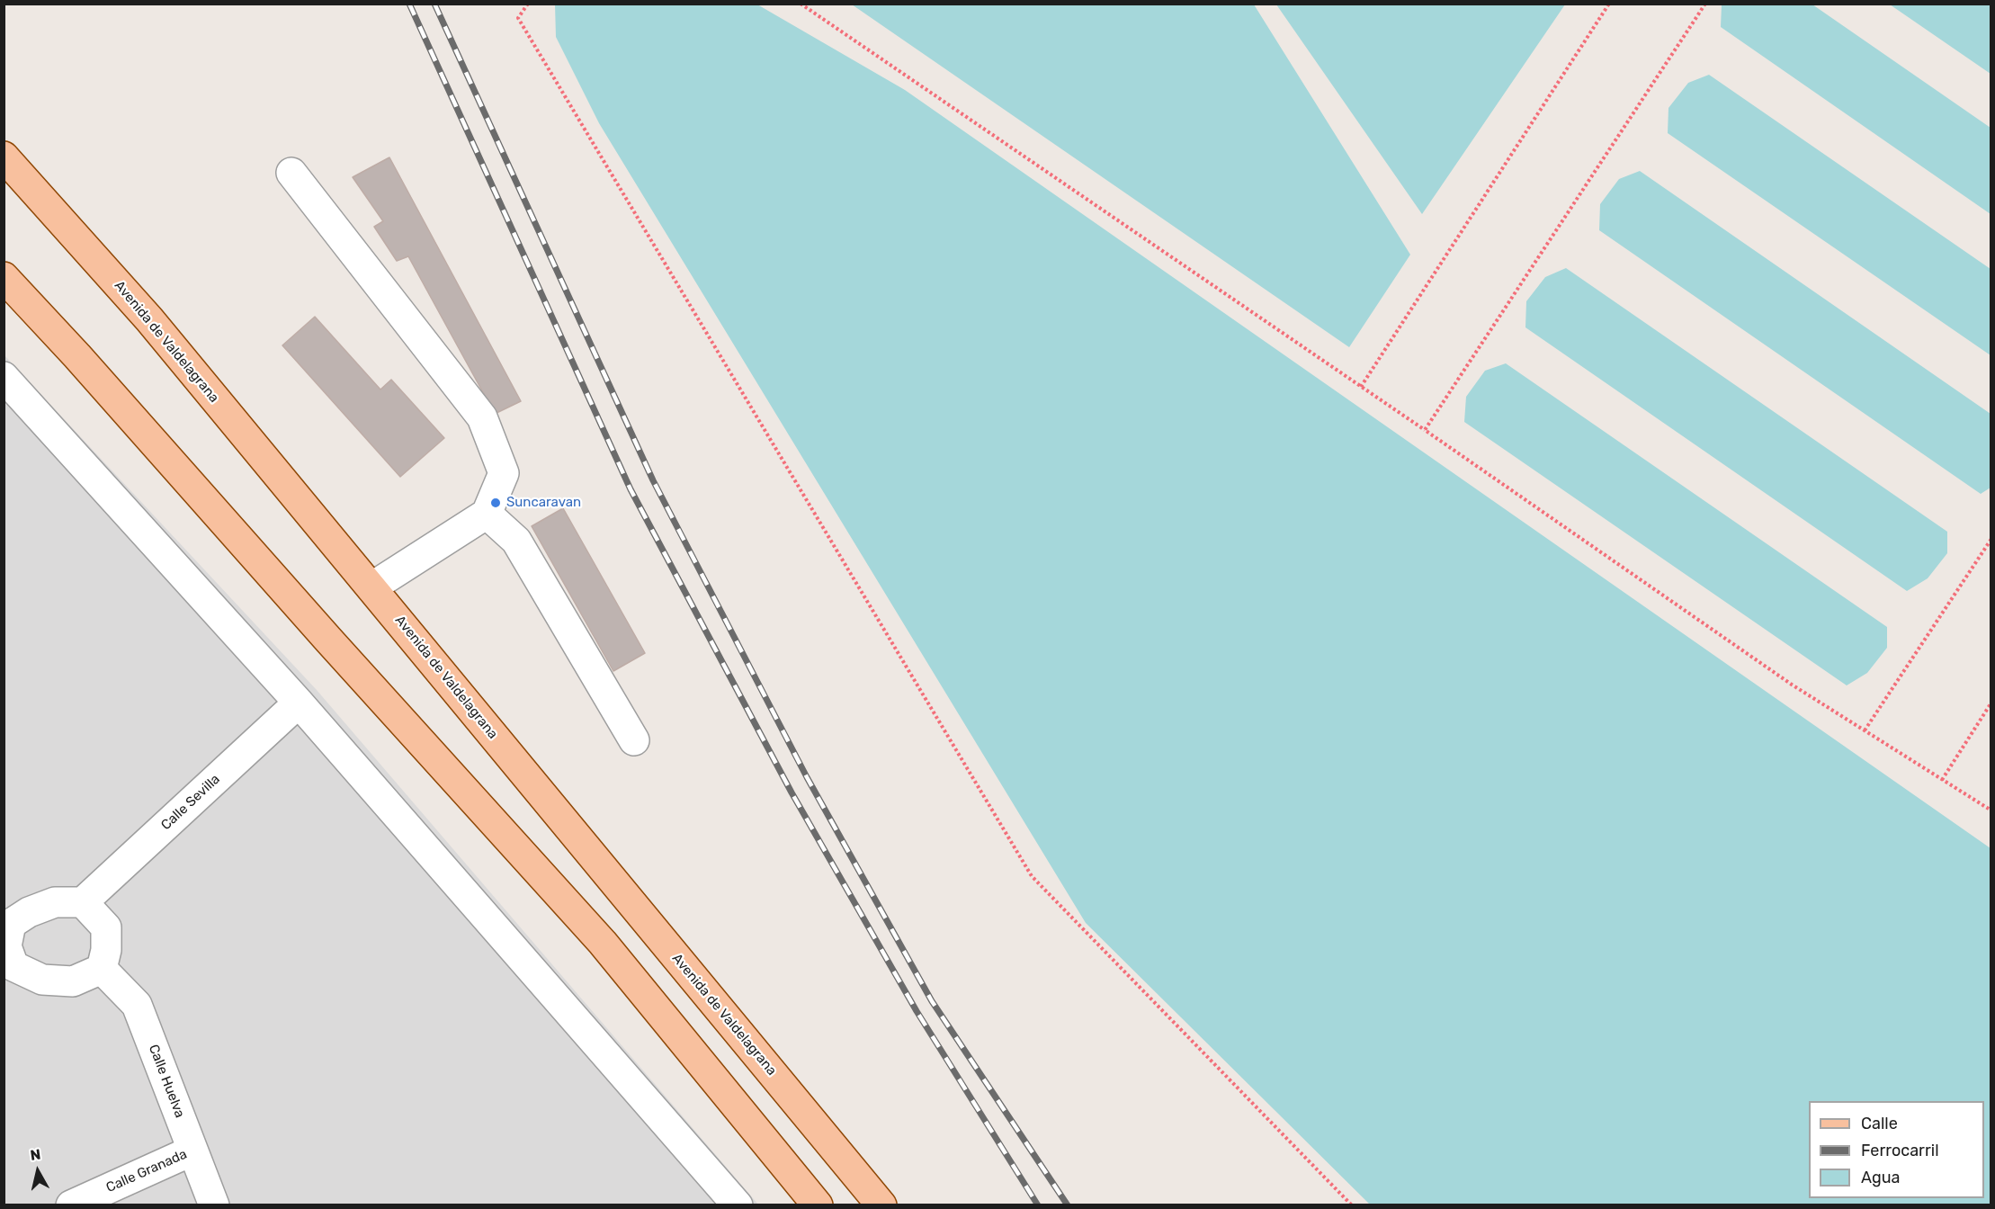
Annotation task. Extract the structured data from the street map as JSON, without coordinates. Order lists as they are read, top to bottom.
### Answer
{
  "streets": {
    "main road": ["Avenida de Valdelagrana"],
    "street": ["Calle Sevilla", "Calle Huelva", "Calle Granada"]
  },
  "crossings": [
    ["Calle Sevilla", "Calle Huelva"],
    ["Calle Huelva", "Calle Granada"]
  ],
  "places": ["Suncaravan"],
  "legend": ["Calle", "Ferrocarril", "Agua"],
  "north": "top"
}
